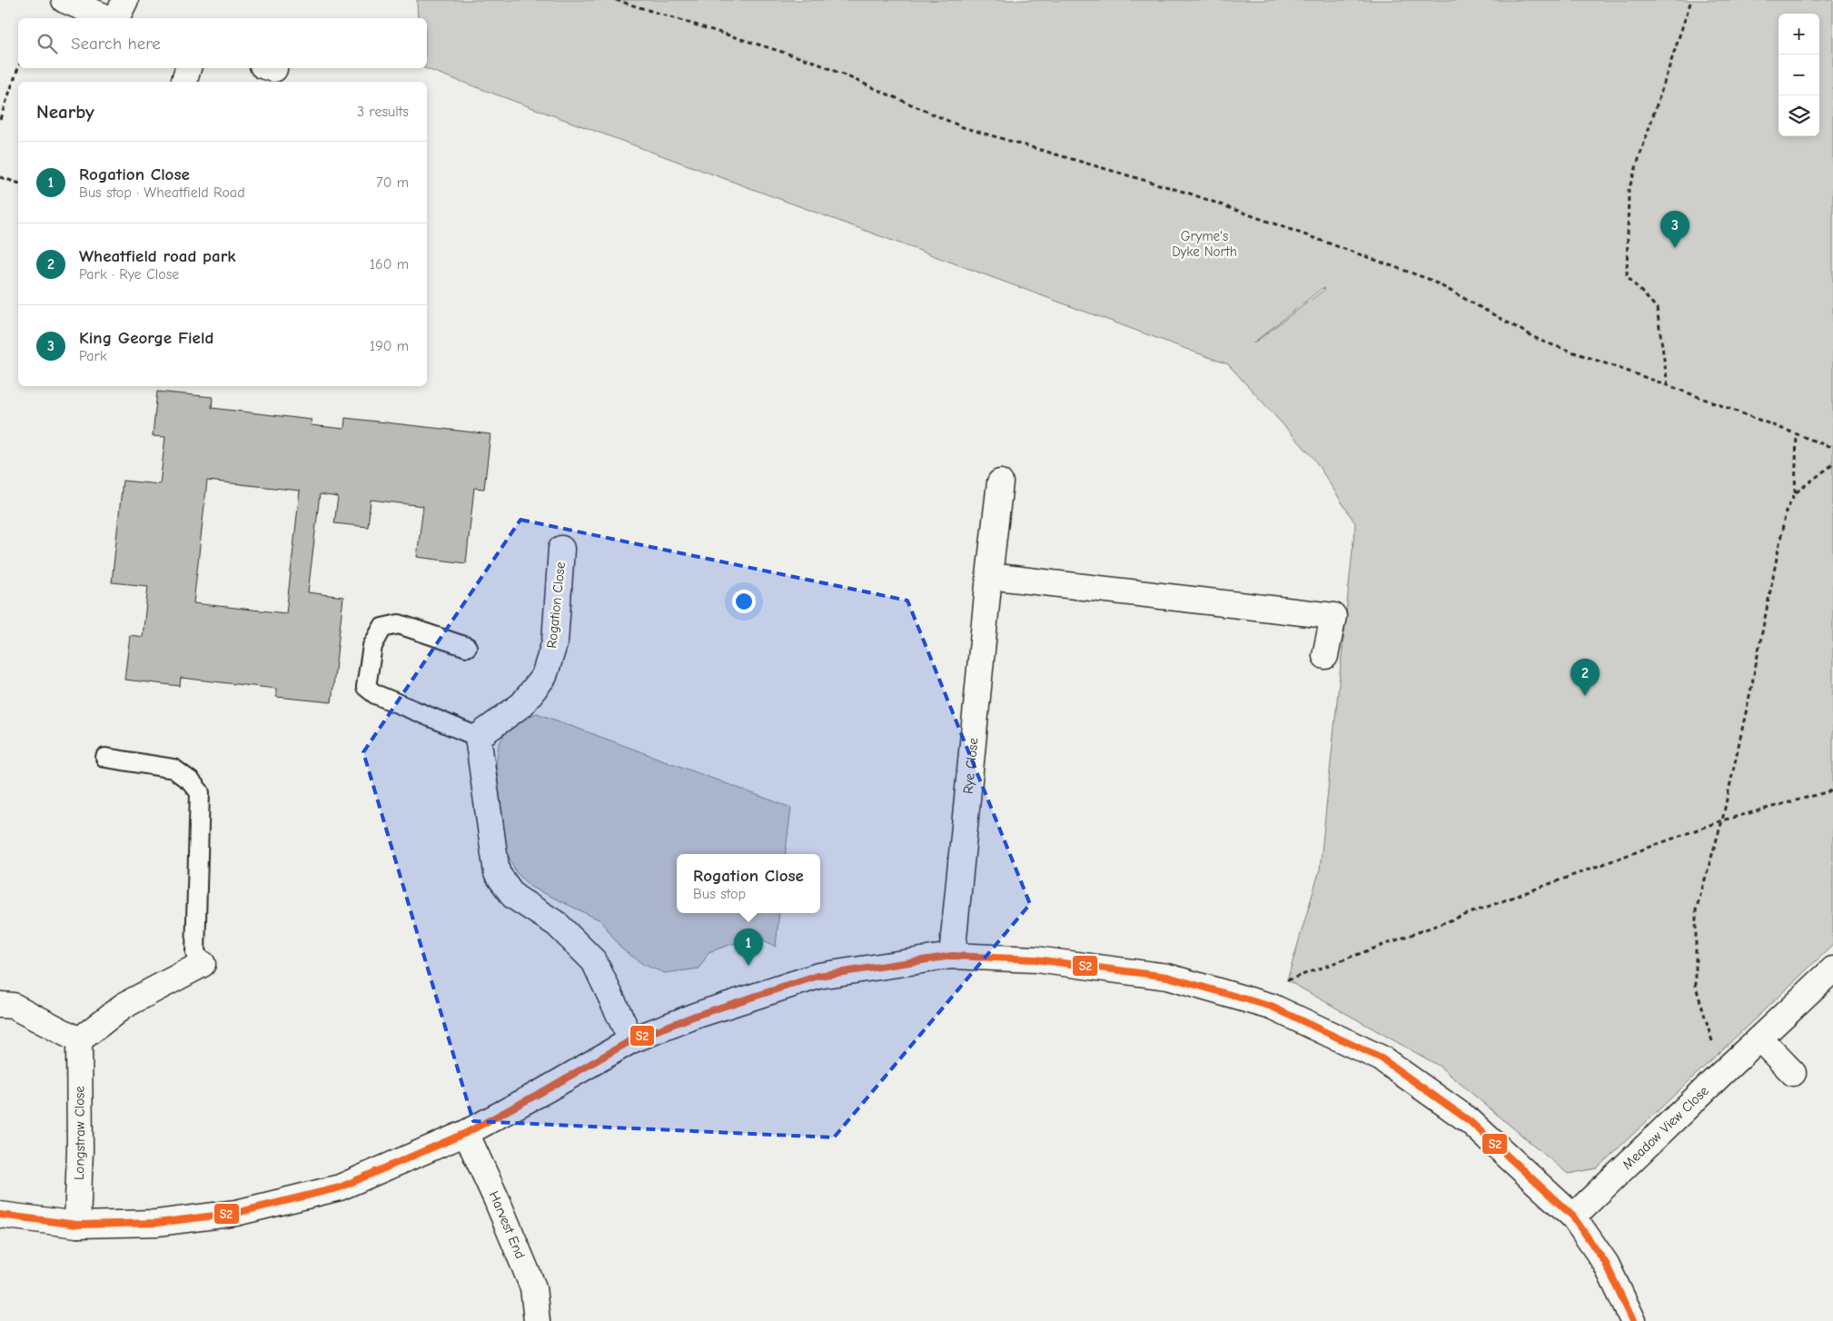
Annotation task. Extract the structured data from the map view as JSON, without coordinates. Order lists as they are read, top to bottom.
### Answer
{
  "streets": {
    "street": [
      "Rogation Close",
      "Rye Close",
      "Meadow View Close",
      "Longstraw Close",
      "Harvest End"
    ]
  },
  "parks": ["Gryme's Dyke North"],
  "lines": ["transit line S2"],
  "page": {
    "map_buttons": ["+", "−"],
    "search": "Search here",
    "heading": ["Nearby", "3 results"],
    "list": [
      {
        "mark": "1",
        "name": "Rogation Close",
        "note": "Bus stop · Wheatfield Road",
        "value": "70 m"
      },
      {
        "mark": "2",
        "name": "Wheatfield road park",
        "note": "Park · Rye Close",
        "value": "160 m"
      },
      {
        "mark": "3",
        "name": "King George Field",
        "note": "Park",
        "value": "190 m"
      }
    ],
    "pins": ["3", "2", "1"],
    "popup": ["Rogation Close", "Bus stop"]
  }
}
